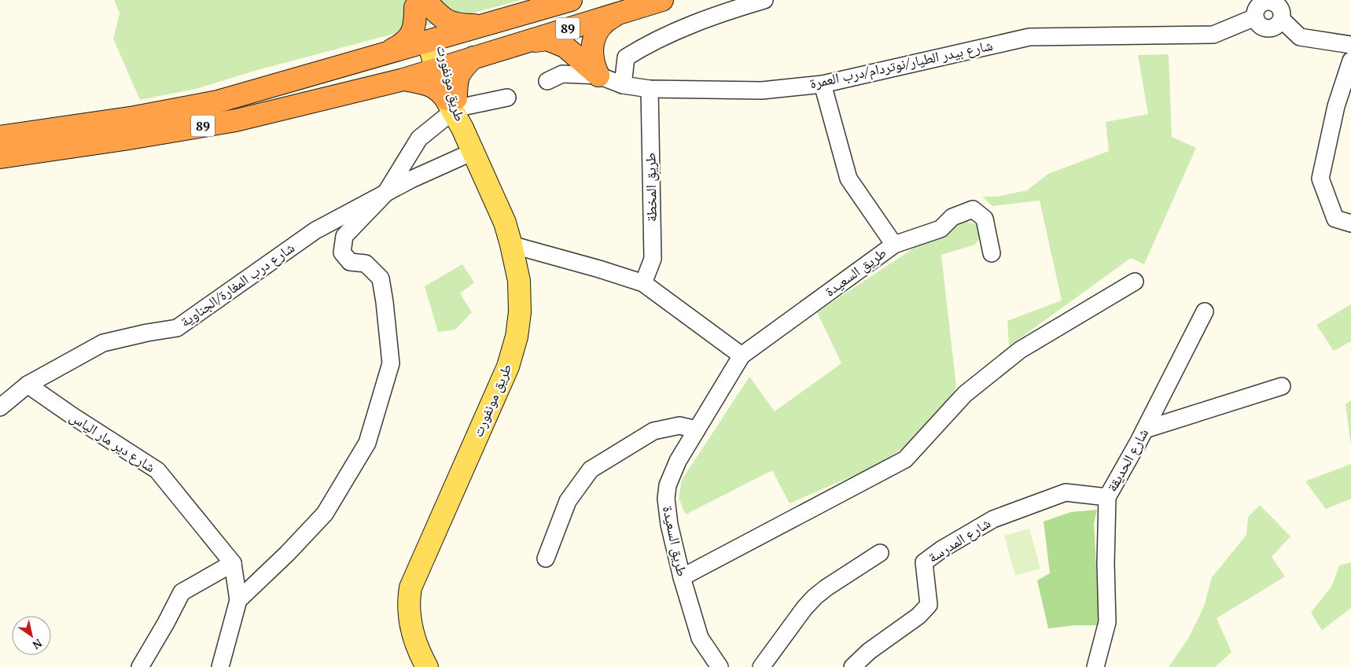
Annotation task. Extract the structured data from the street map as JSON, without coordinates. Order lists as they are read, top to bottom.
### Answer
{
  "streets": {
    "highway": ["89"],
    "main road": ["طريق مونفورت"],
    "street": [
      "شارع بيدر الطيار/نوتردام/درب العمرة",
      "طريق المخطة",
      "طريق السعيدة",
      "شارع درب المغارة/الجناوية",
      "شارع دير مار الياس",
      "شارع الحديقة",
      "شارع المدرسة"
    ]
  },
  "crossings": [
    ["89", "طريق مونفورت"],
    ["شارع بيدر الطيار/نوتردام/درب العمرة", "طريق المخطة"],
    ["طريق مونفورت", "شارع درب المغارة/الجناوية"],
    ["شارع درب المغارة/الجناوية", "شارع دير مار الياس"],
    ["شارع الحديقة", "شارع المدرسة"]
  ],
  "north": "bottom right"
}
